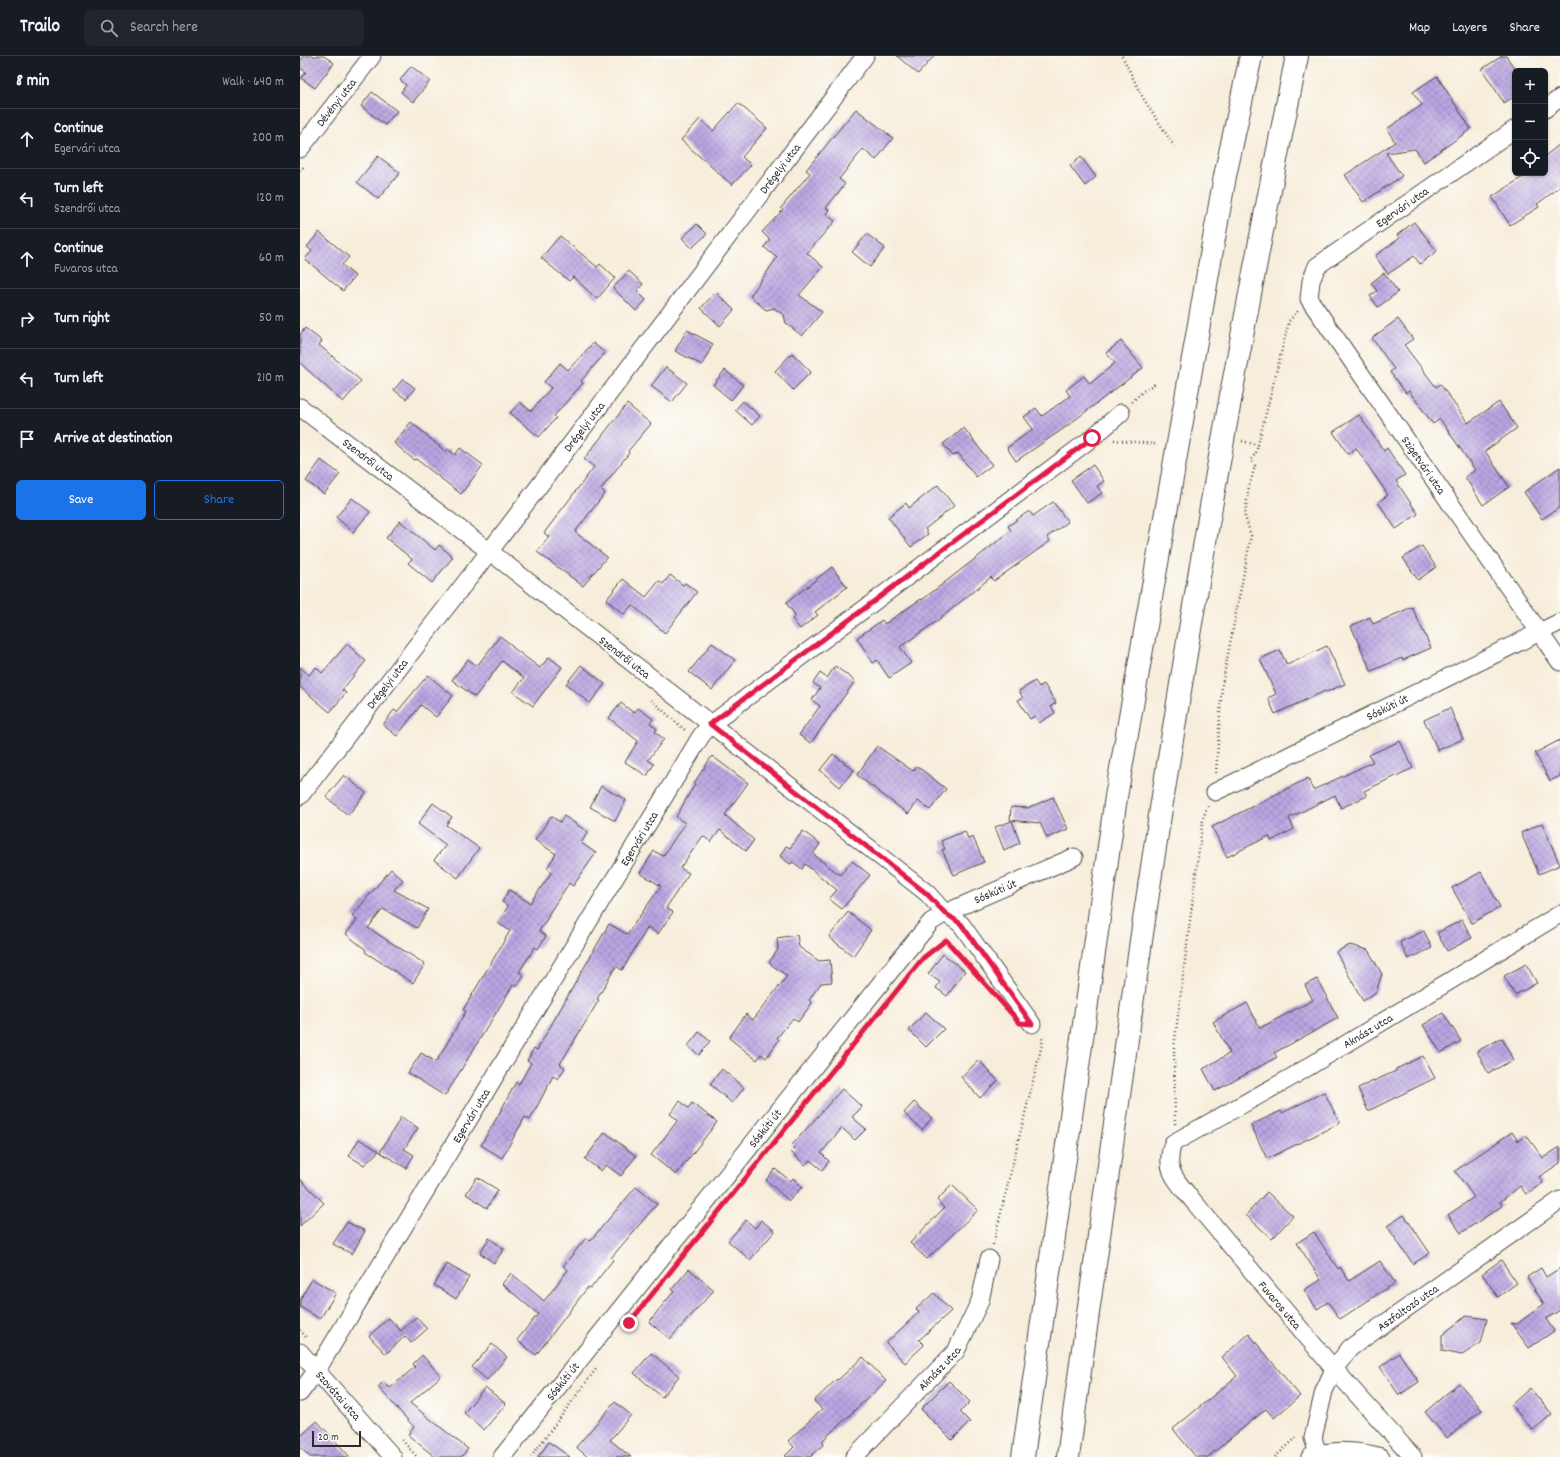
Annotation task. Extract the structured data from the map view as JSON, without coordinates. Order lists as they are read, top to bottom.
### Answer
{
  "streets": {
    "street": [
      "Dévényi utca",
      "Drégelyi utca",
      "Egervári utca",
      "Szendrői utca",
      "Szigetvári utca",
      "Sóskúti út",
      "Aknász utca",
      "Fuvaros utca",
      "Aszfaltozó utca",
      "Szovátai utca"
    ]
  },
  "crossings": [
    ["Drégelyi utca", "Szendrői utca"],
    ["Egervári utca", "Szendrői utca"],
    ["Egervári utca", "Szigetvári utca"],
    ["Egervári utca", "Szovátai utca"],
    ["Szendrői utca", "Sóskúti út"],
    ["Szigetvári utca", "Sóskúti út"],
    ["Aknász utca", "Fuvaros utca"],
    ["Fuvaros utca", "Aszfaltozó utca"]
  ],
  "scale_bar": "20 m",
  "page": {
    "header": "Trailo",
    "search": "Search here",
    "nav": ["Map", "Layers", "Share"],
    "heading": ["8 min", "Walk · 640 m"],
    "map_buttons": ["+", "−"],
    "list": [
      ["Continue", "Egervári utca", "200 m"],
      ["Turn left", "Szendrői utca", "120 m"],
      ["Continue", "Fuvaros utca", "60 m"],
      ["Turn right", "50 m"],
      ["Turn left", "210 m"],
      "Arrive at destination"
    ],
    "buttons": ["Save", "Share"],
    "scale": "20 m"
  }
}
